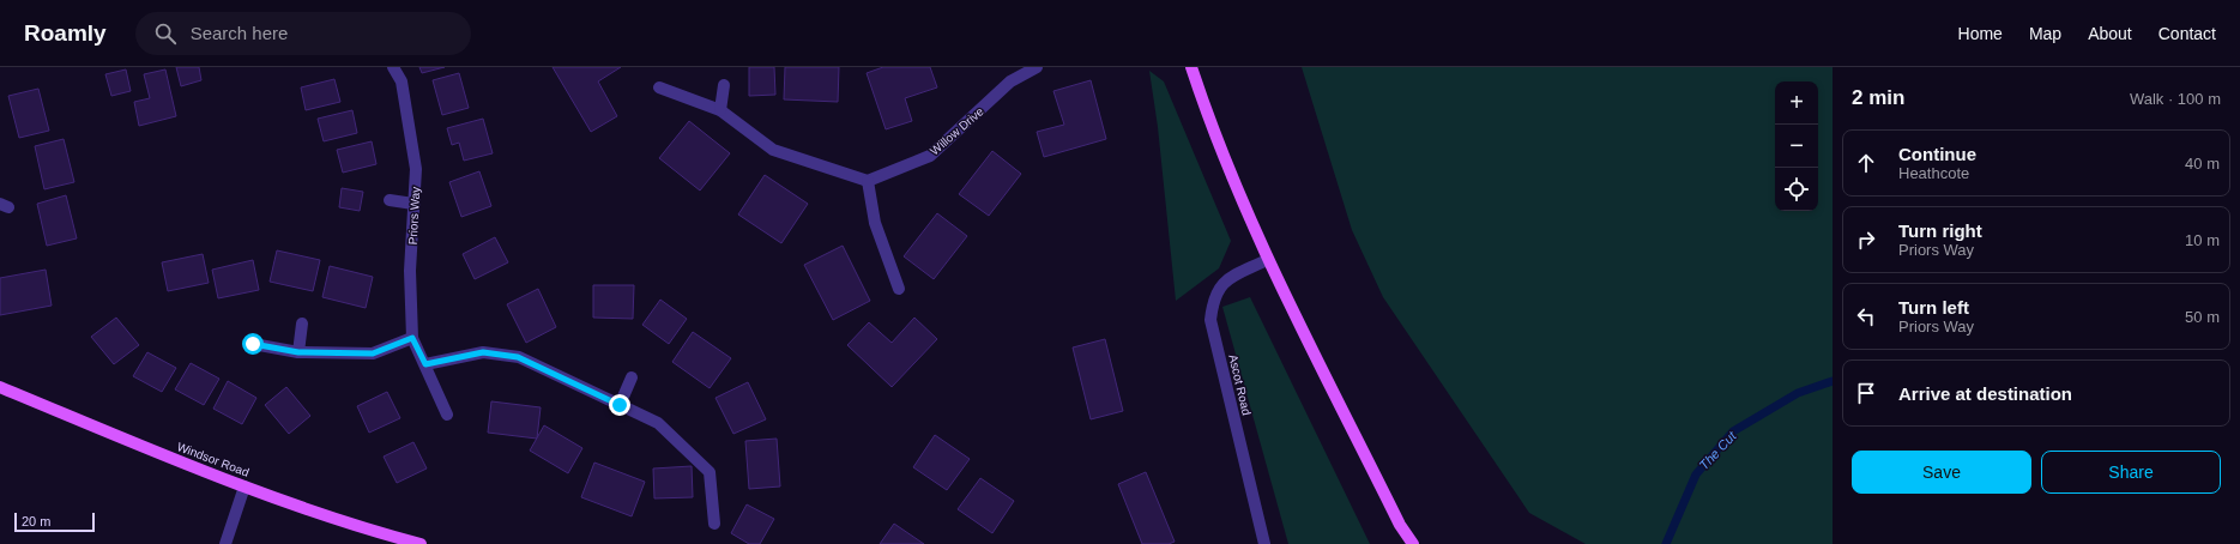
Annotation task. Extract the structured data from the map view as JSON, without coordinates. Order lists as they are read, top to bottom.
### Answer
{
  "streets": {
    "main road": ["Windsor Road"],
    "street": ["Willow Drive", "Priors Way", "Ascot Road"]
  },
  "water": ["The Cut"],
  "scale_bar": "20 m",
  "page": {
    "header": "Roamly",
    "search": "Search here",
    "nav": [
      "Home",
      "Map",
      "About",
      "Contact"
    ],
    "heading": ["2 min", "Walk · 100 m"],
    "map_buttons": ["+", "−"],
    "list": [
      ["Continue", "Heathcote", "40 m"],
      ["Turn right", "Priors Way", "10 m"],
      ["Turn left", "Priors Way", "50 m"],
      "Arrive at destination"
    ],
    "buttons": ["Save", "Share"],
    "scale": "20 m"
  }
}
